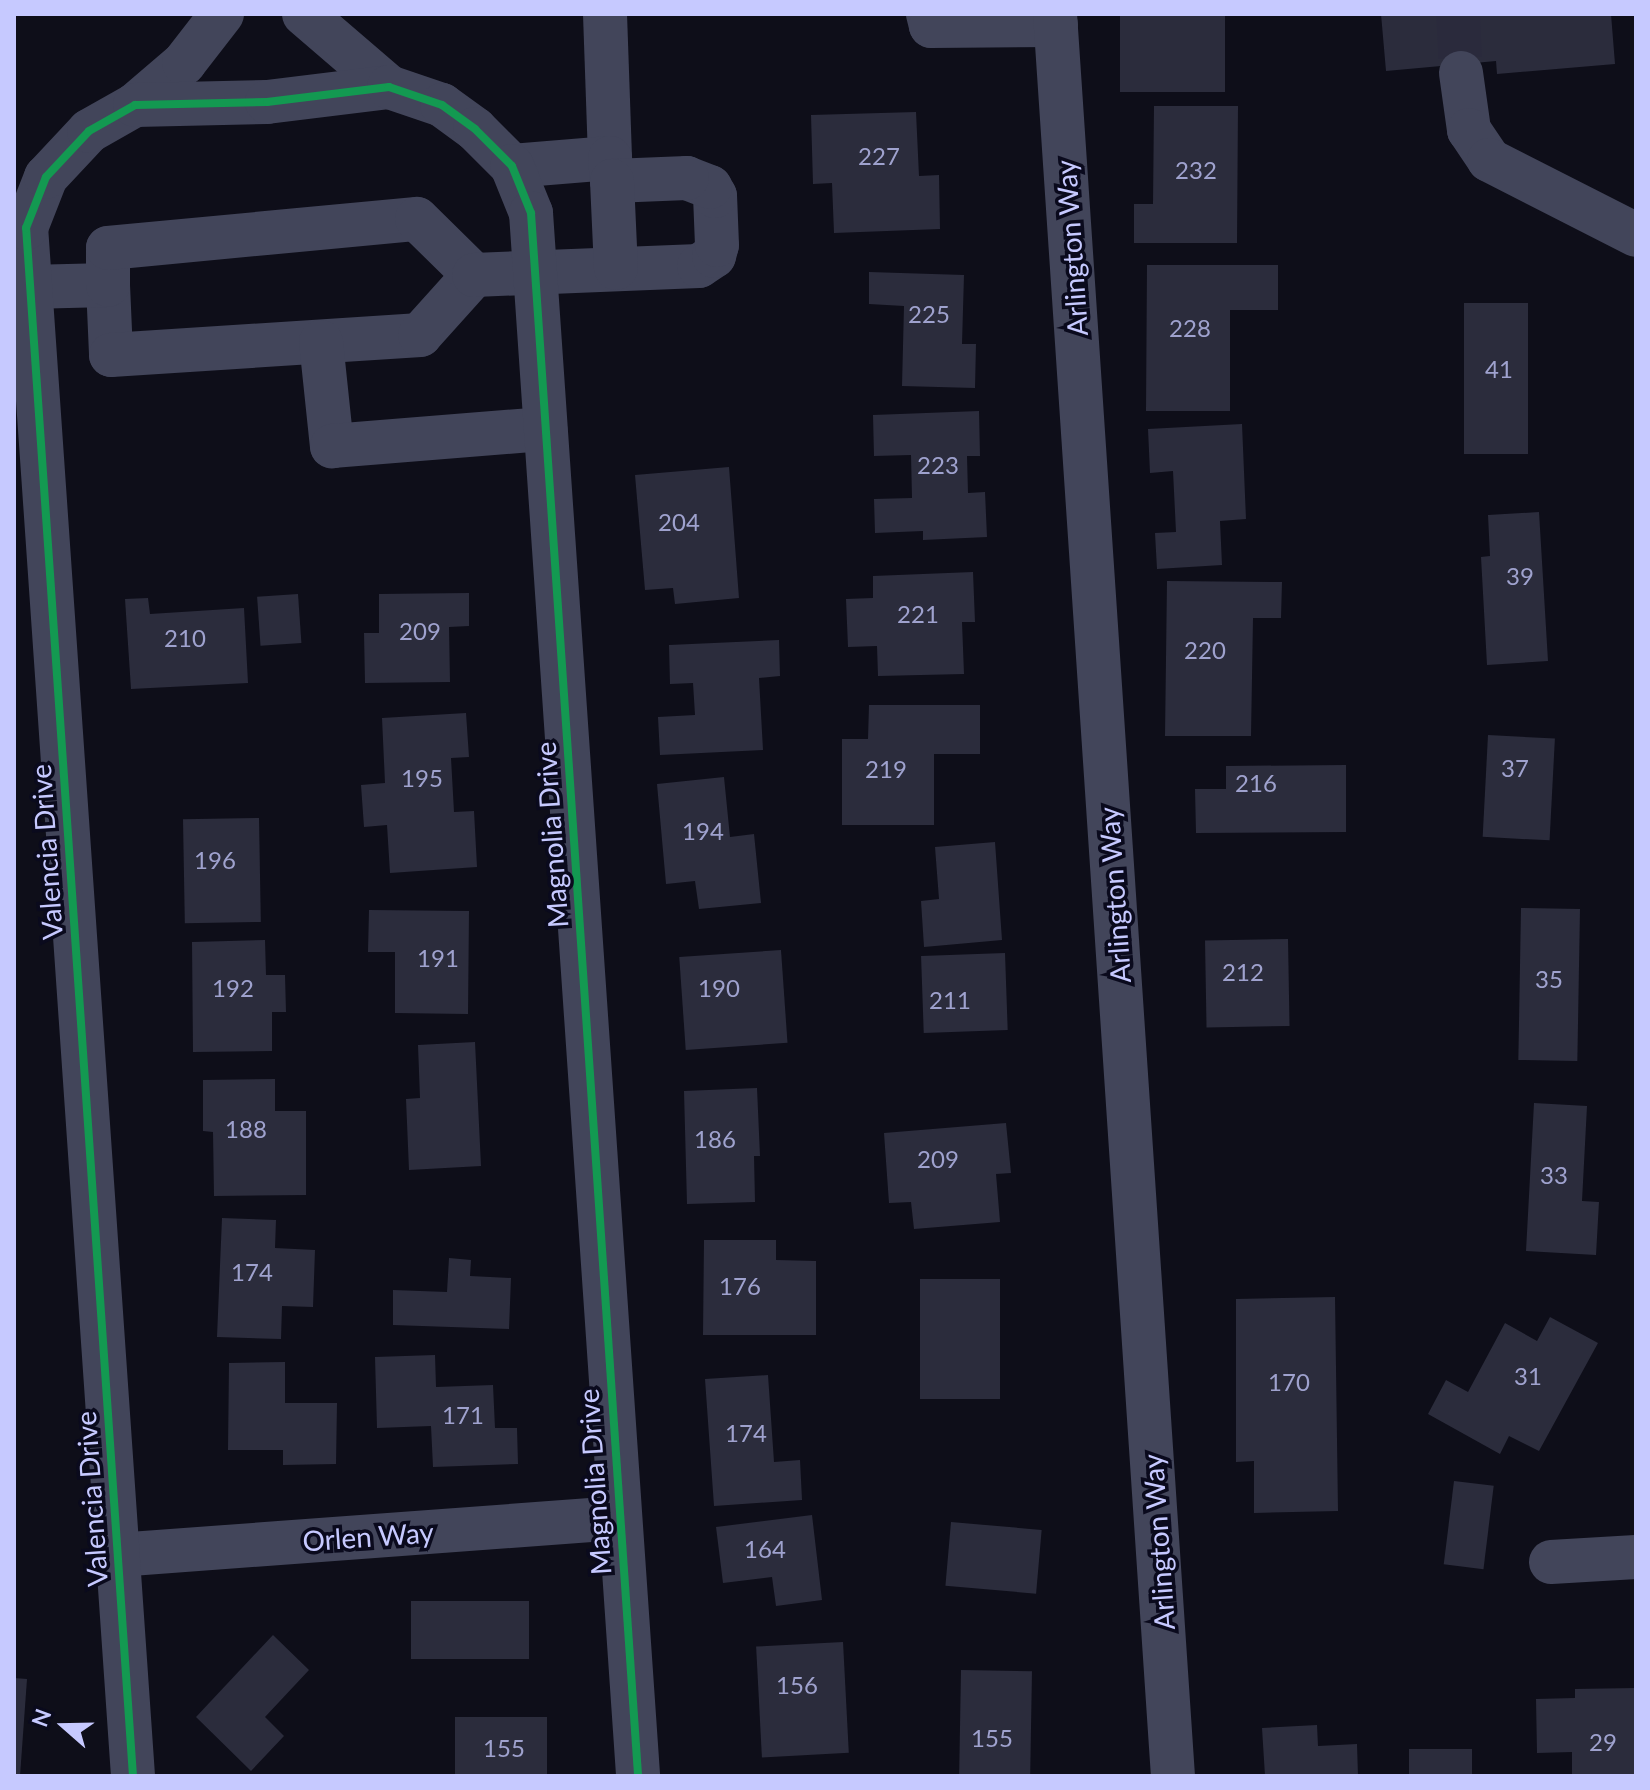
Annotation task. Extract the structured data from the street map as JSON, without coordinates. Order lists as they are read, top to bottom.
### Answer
{
  "streets": {
    "street": [
      "Arlington Way",
      "Magnolia Drive",
      "Valencia Drive",
      "Orlen Way"
    ]
  },
  "crossings": [
    ["Magnolia Drive", "Valencia Drive"],
    ["Magnolia Drive", "Orlen Way"],
    ["Valencia Drive", "Orlen Way"]
  ],
  "house_numbers": [
    "227",
    "232",
    "225",
    "228",
    "41",
    "223",
    "204",
    "39",
    "221",
    "209",
    "210",
    "220",
    "37",
    "219",
    "195",
    "216",
    "194",
    "196",
    "191",
    "212",
    "35",
    "192",
    "190",
    "211",
    "188",
    "186",
    "209",
    "33",
    "174",
    "176",
    "31",
    "170",
    "171",
    "174",
    "164",
    "156",
    "155",
    "29",
    "155"
  ],
  "north": "left"
}
